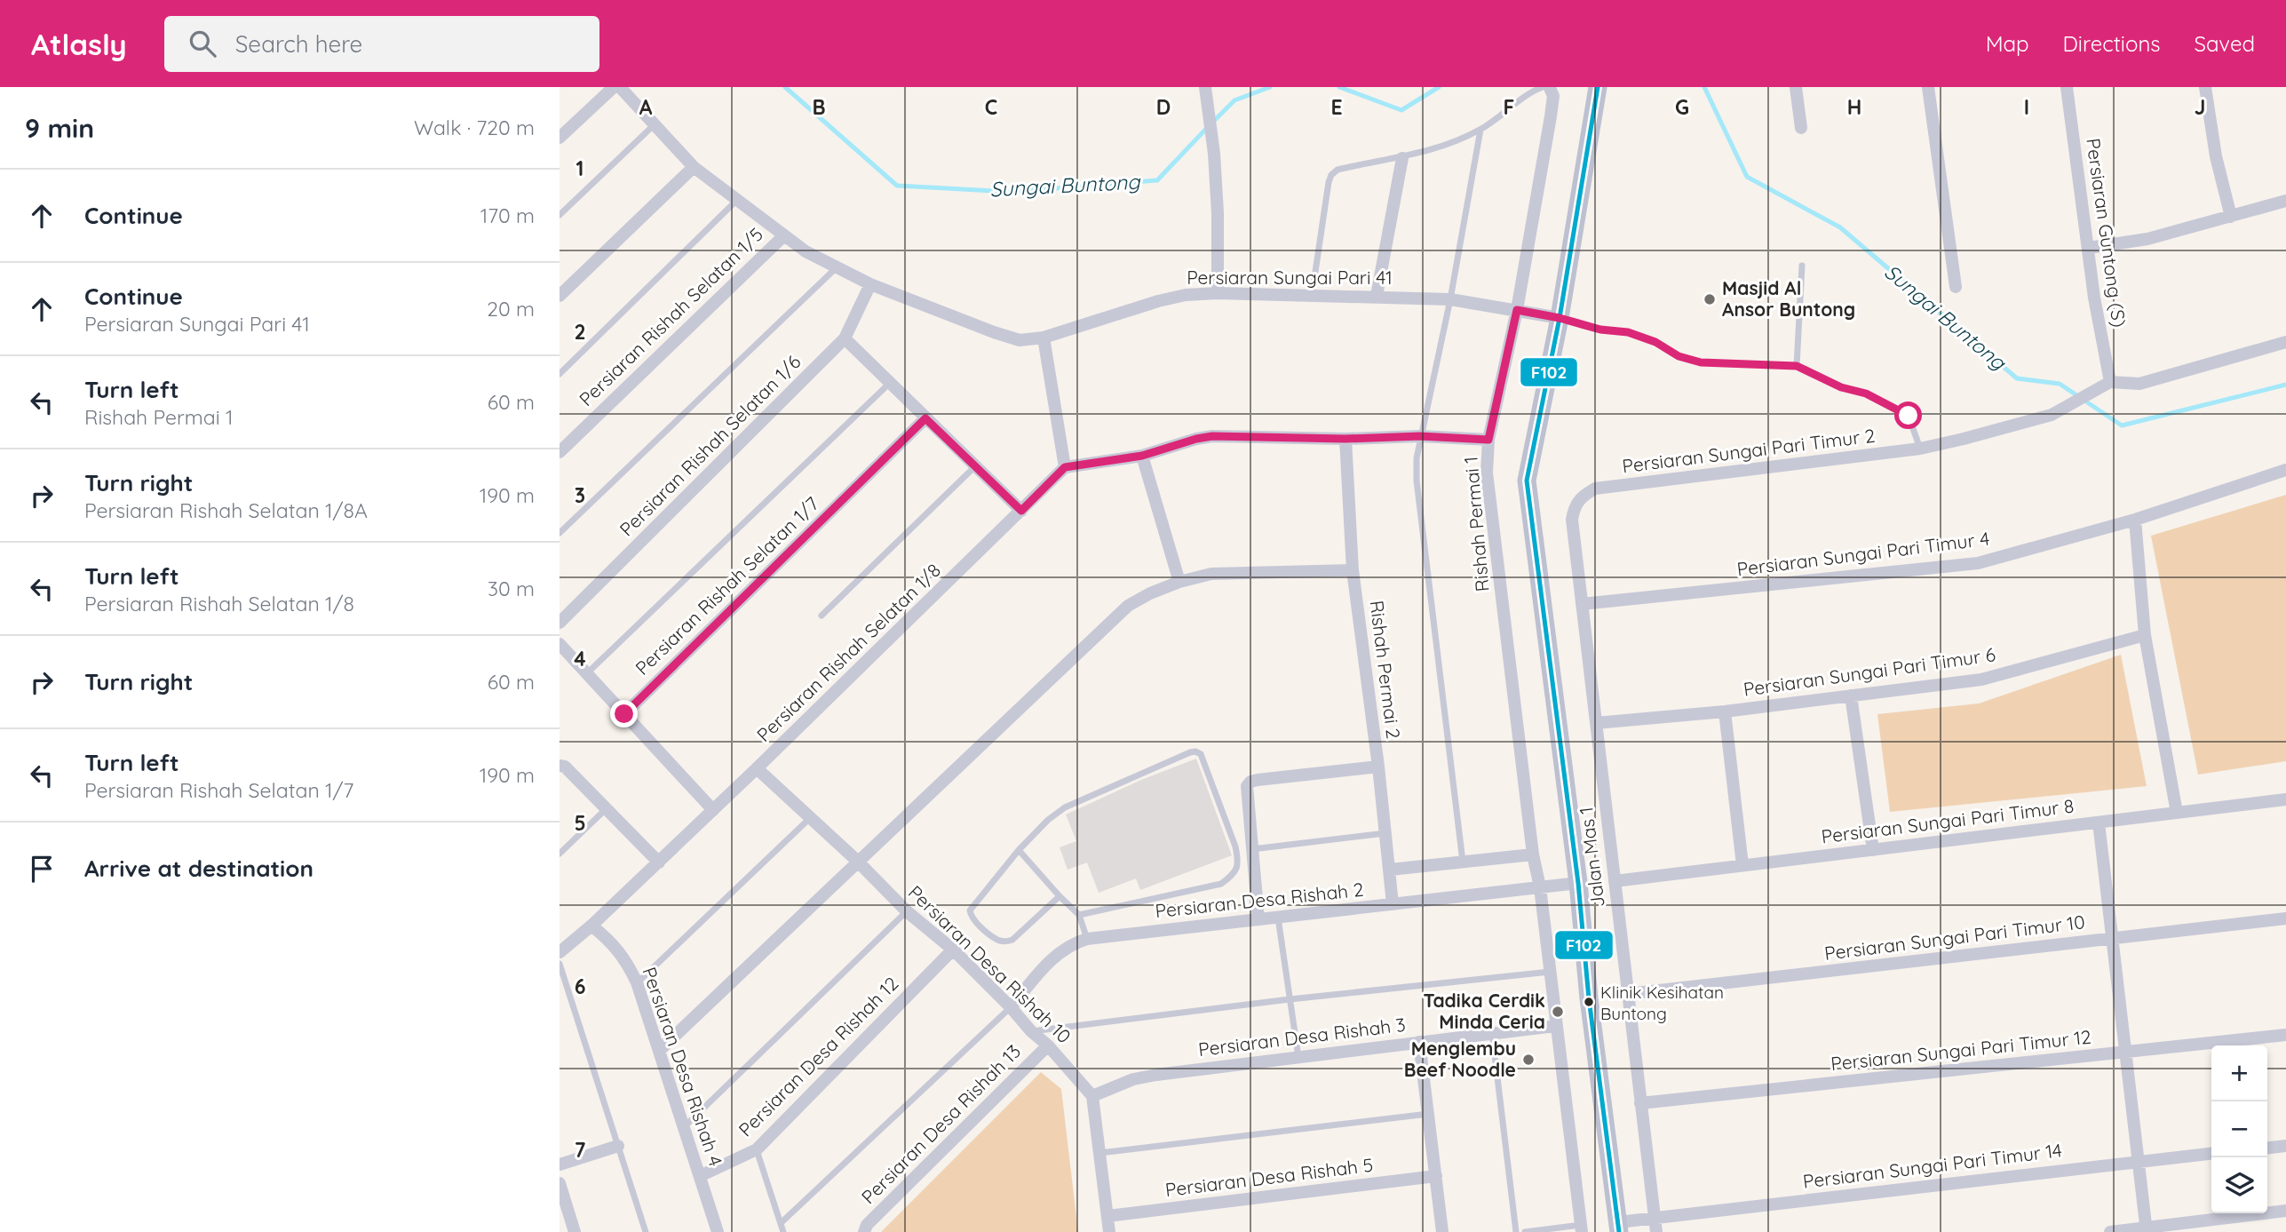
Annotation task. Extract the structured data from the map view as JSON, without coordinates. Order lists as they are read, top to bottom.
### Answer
{
  "streets": {
    "street": [
      "Persiaran Guntong (S)",
      "Persiaran Sungai Pari 41",
      "Persiaran Rishah Selatan 1/5",
      "Persiaran Rishah Selatan 1/6",
      "Persiaran Sungai Pari Timur 2",
      "Rishah Permai 1",
      "Persiaran Sungai Pari Timur 4",
      "Persiaran Rishah Selatan 1/7",
      "Persiaran Rishah Selatan 1/8",
      "Rishah Permai 2",
      "Persiaran Sungai Pari Timur 6",
      "Persiaran Sungai Pari Timur 8",
      "Jalan Mas 1",
      "Persiaran Desa Rishah 2",
      "Persiaran Sungai Pari Timur 10",
      "Persiaran Desa Rishah 10",
      "Persiaran Desa Rishah 3",
      "Persiaran Sungai Pari Timur 12",
      "Persiaran Desa Rishah 12",
      "Persiaran Desa Rishah 4",
      "Persiaran Desa Rishah 13",
      "Persiaran Sungai Pari Timur 14",
      "Persiaran Desa Rishah 5"
    ]
  },
  "crossings": [
    ["Persiaran Guntong (S)", "Persiaran Sungai Pari Timur 2"],
    ["Persiaran Sungai Pari 41", "Persiaran Rishah Selatan 1/5"],
    ["Persiaran Sungai Pari 41", "Persiaran Rishah Selatan 1/6"],
    ["Persiaran Sungai Pari 41", "Rishah Permai 1"],
    ["Persiaran Sungai Pari Timur 2", "Jalan Mas 1"],
    ["Rishah Permai 1", "Persiaran Desa Rishah 2"],
    ["Rishah Permai 1", "Persiaran Desa Rishah 3"],
    ["Persiaran Sungai Pari Timur 4", "Jalan Mas 1"],
    ["Persiaran Rishah Selatan 1/8", "Persiaran Desa Rishah 10"],
    ["Persiaran Rishah Selatan 1/8", "Persiaran Desa Rishah 4"],
    ["Rishah Permai 2", "Persiaran Desa Rishah 2"],
    ["Persiaran Sungai Pari Timur 6", "Jalan Mas 1"],
    ["Persiaran Sungai Pari Timur 8", "Jalan Mas 1"],
    ["Jalan Mas 1", "Persiaran Sungai Pari Timur 10"],
    ["Jalan Mas 1", "Persiaran Sungai Pari Timur 12"],
    ["Jalan Mas 1", "Persiaran Sungai Pari Timur 14"],
    ["Persiaran Desa Rishah 2", "Persiaran Desa Rishah 10"],
    ["Persiaran Desa Rishah 10", "Persiaran Desa Rishah 3"],
    ["Persiaran Desa Rishah 10", "Persiaran Desa Rishah 12"],
    ["Persiaran Desa Rishah 10", "Persiaran Desa Rishah 13"],
    ["Persiaran Desa Rishah 12", "Persiaran Desa Rishah 4"]
  ],
  "water": ["Sungai Buntong"],
  "places": [
    "Masjid Al Ansor Buntong",
    "Klinik Kesihatan Buntong",
    "Tadika Cerdik Minda Ceria",
    "Menglembu Beef Noodle"
  ],
  "lines": ["transit line F102"],
  "page": {
    "header": "Atlasly",
    "search": "Search here",
    "nav": ["Map", "Directions", "Saved"],
    "heading": ["9 min", "Walk · 720 m"],
    "list": [
      ["Continue", "170 m"],
      ["Continue", "Persiaran Sungai Pari 41", "20 m"],
      ["Turn left", "Rishah Permai 1", "60 m"],
      ["Turn right", "Persiaran Rishah Selatan 1/8A", "190 m"],
      ["Turn left", "Persiaran Rishah Selatan 1/8", "30 m"],
      ["Turn right", "60 m"],
      ["Turn left", "Persiaran Rishah Selatan 1/7", "190 m"],
      "Arrive at destination"
    ],
    "map_buttons": ["+", "−"]
  },
  "grid": {
    "columns": [
      "A",
      "B",
      "C",
      "D",
      "E",
      "F",
      "G",
      "H",
      "I",
      "J"
    ],
    "rows": [
      "1",
      "2",
      "3",
      "4",
      "5",
      "6",
      "7"
    ]
  }
}
